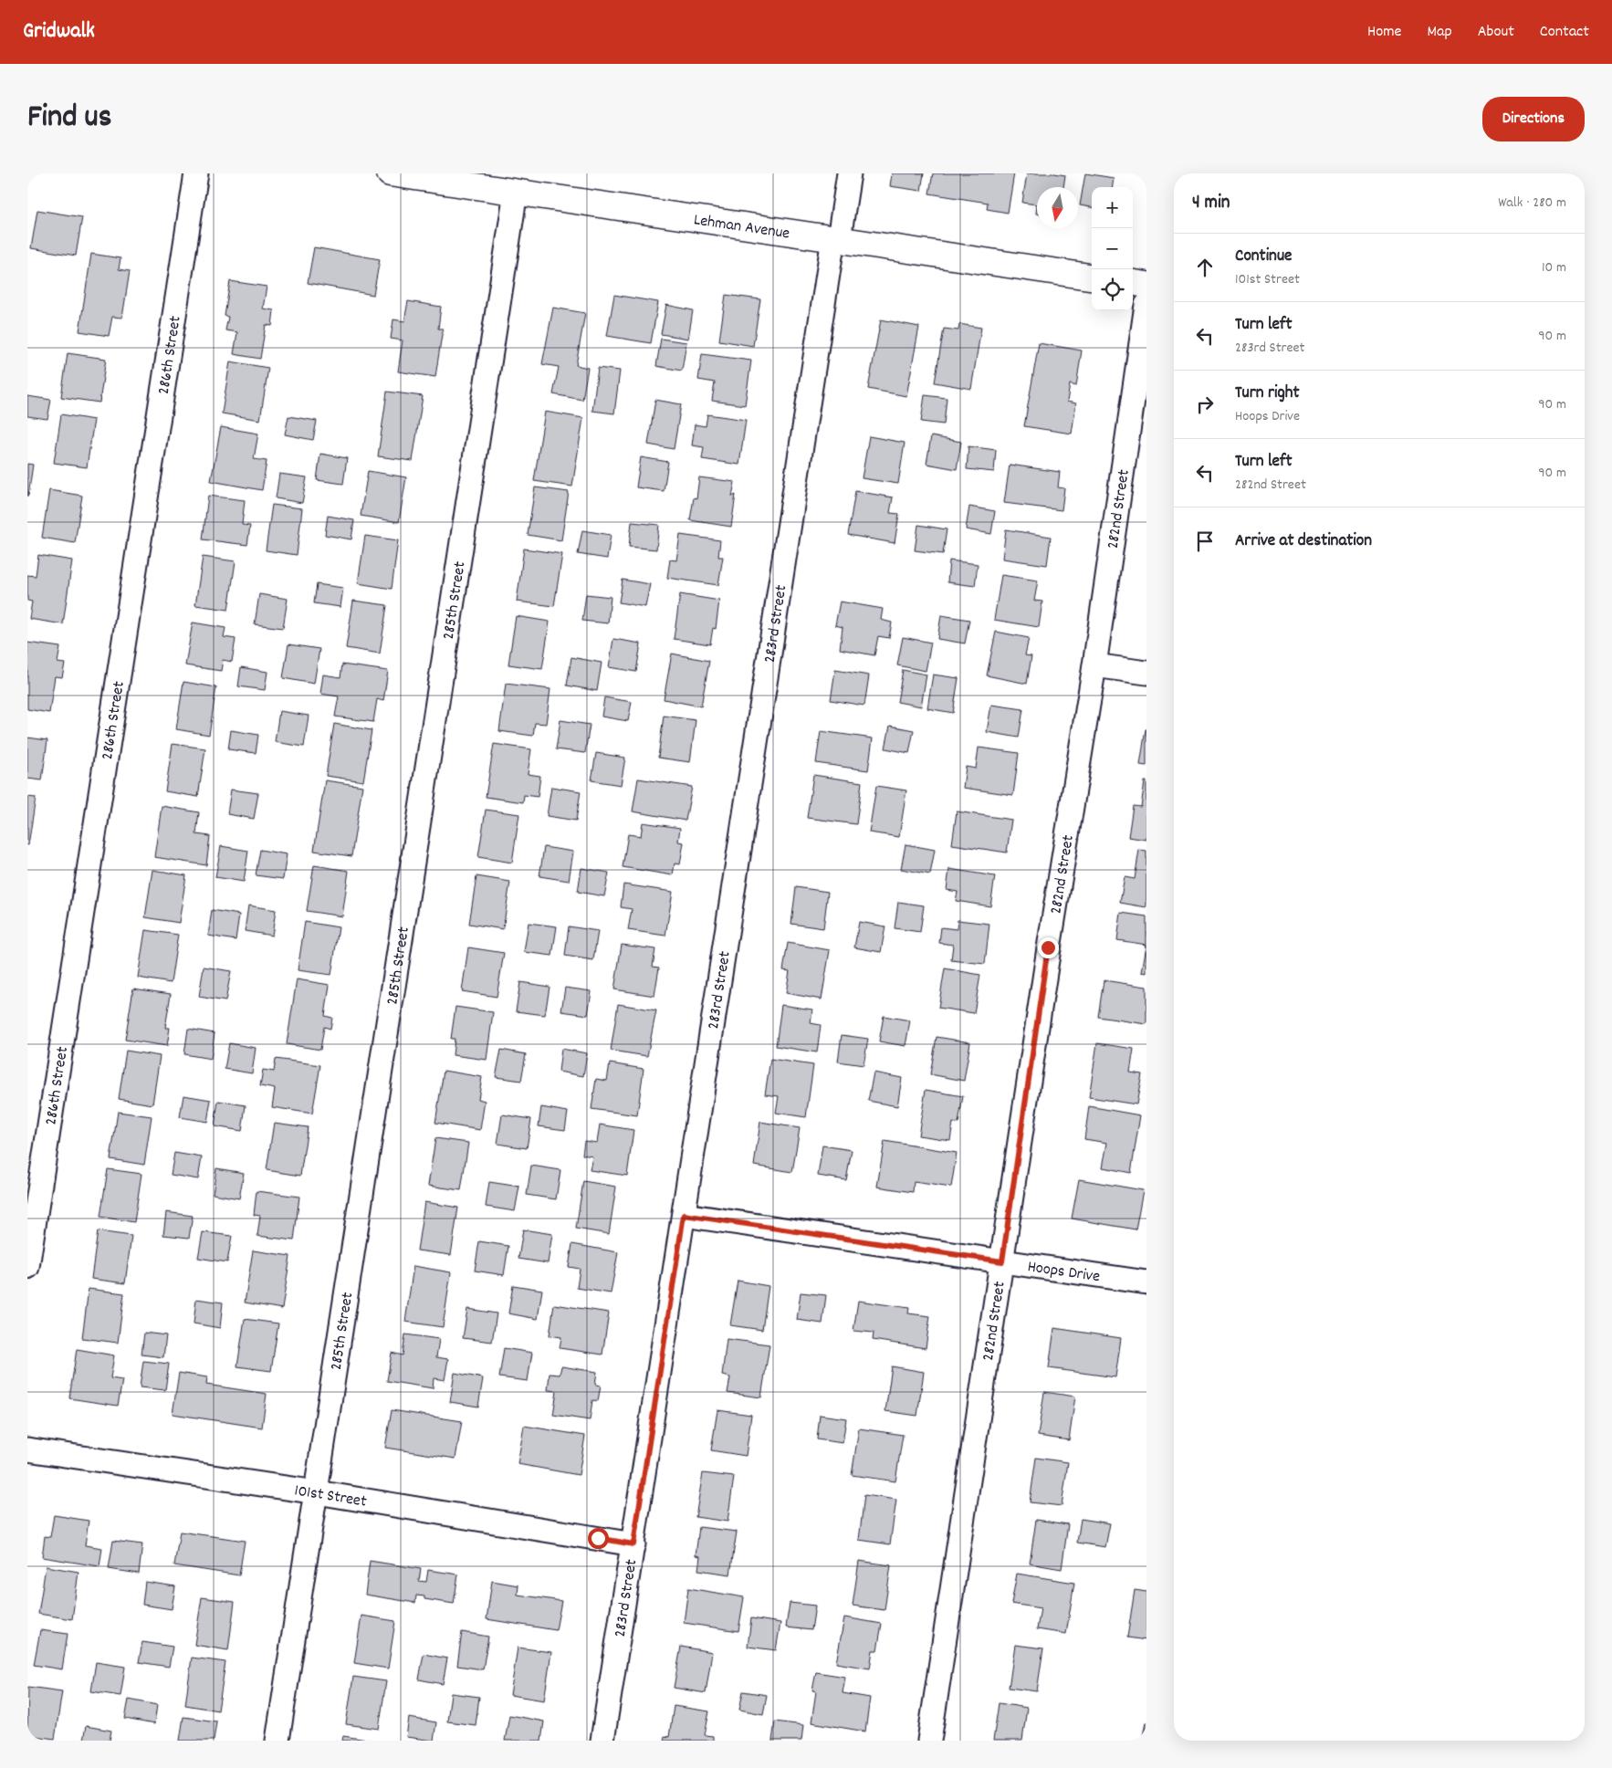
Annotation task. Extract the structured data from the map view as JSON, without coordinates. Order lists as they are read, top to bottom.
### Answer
{
  "streets": {
    "street": [
      "Lehman Avenue",
      "286th Street",
      "282nd Street",
      "285th Street",
      "283rd Street",
      "Hoops Drive",
      "101st Street"
    ]
  },
  "crossings": [
    ["Lehman Avenue", "285th Street"],
    ["Lehman Avenue", "283rd Street"],
    ["282nd Street", "Hoops Drive"],
    ["285th Street", "101st Street"],
    ["283rd Street", "Hoops Drive"],
    ["283rd Street", "101st Street"]
  ],
  "north": "bottom",
  "page": {
    "header": "Gridwalk",
    "nav": [
      "Home",
      "Map",
      "About",
      "Contact"
    ],
    "title": "Find us",
    "buttons": "Directions",
    "heading": ["4 min", "Walk · 280 m"],
    "map_buttons": ["+", "−"],
    "list": [
      ["Continue", "101st Street", "10 m"],
      ["Turn left", "283rd Street", "90 m"],
      ["Turn right", "Hoops Drive", "90 m"],
      ["Turn left", "282nd Street", "90 m"],
      "Arrive at destination"
    ]
  }
}
